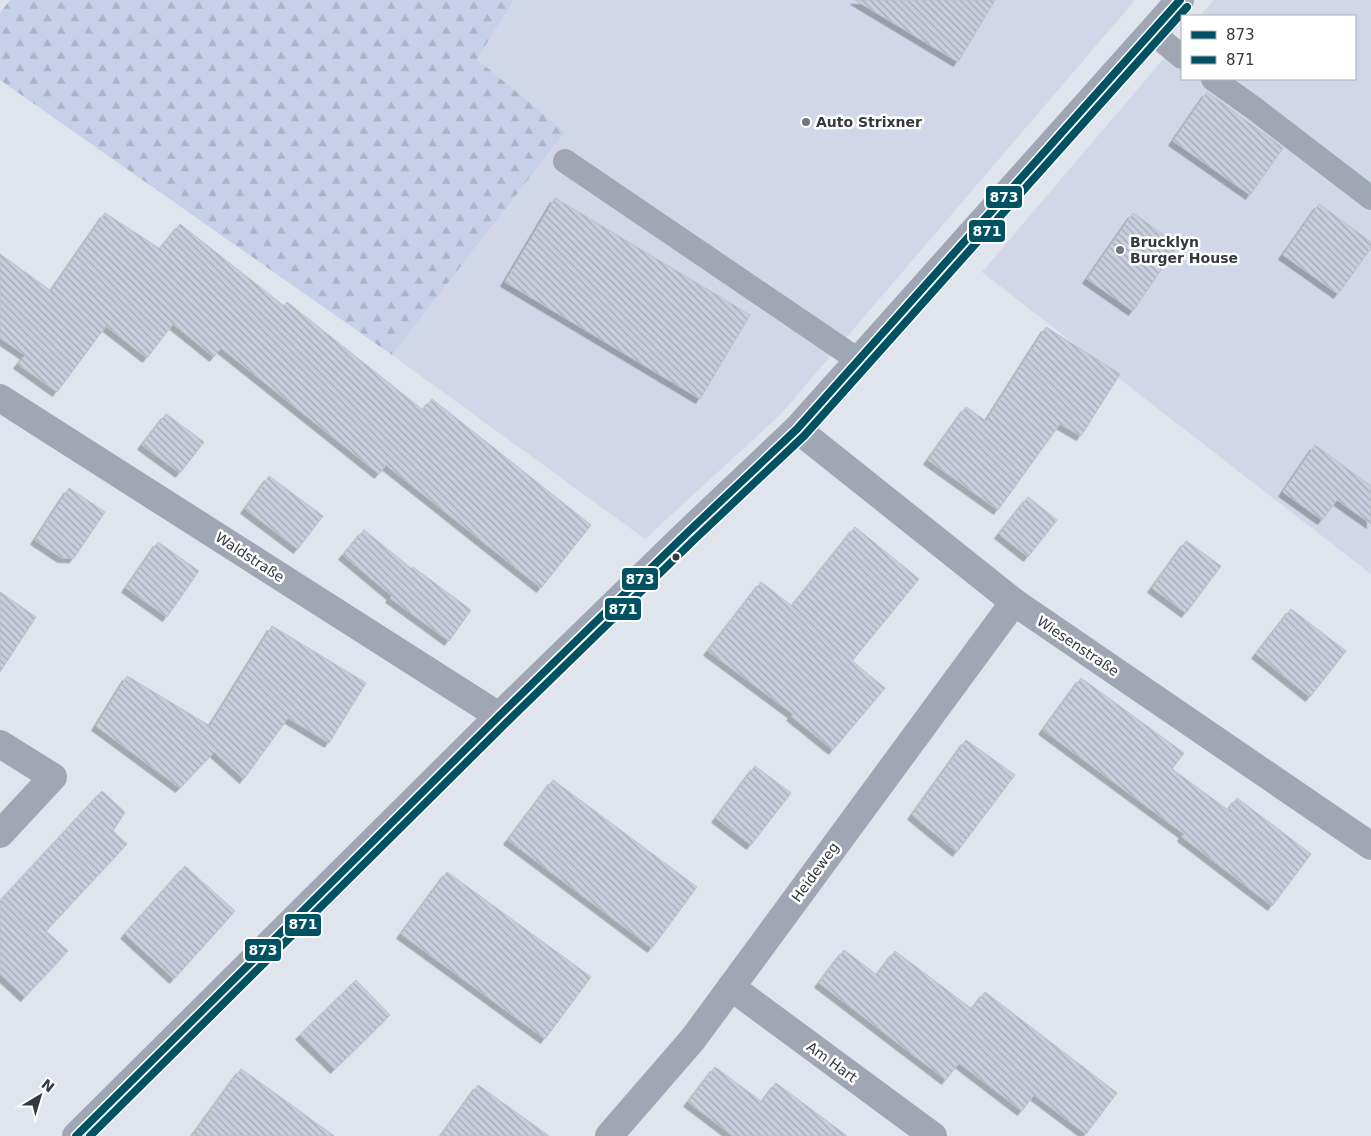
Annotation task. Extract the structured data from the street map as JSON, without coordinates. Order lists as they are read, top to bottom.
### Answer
{
  "streets": {
    "street": [
      "Waldstraße",
      "Wiesenstraße",
      "Heideweg",
      "Am Hart"
    ]
  },
  "crossings": [
    ["Wiesenstraße", "Heideweg"],
    ["Heideweg", "Am Hart"]
  ],
  "places": ["Auto Strixner", "Brucklyn Burger House"],
  "lines": ["transit line 873", "transit line 871"],
  "legend": ["873", "871"],
  "north": "top right"
}
